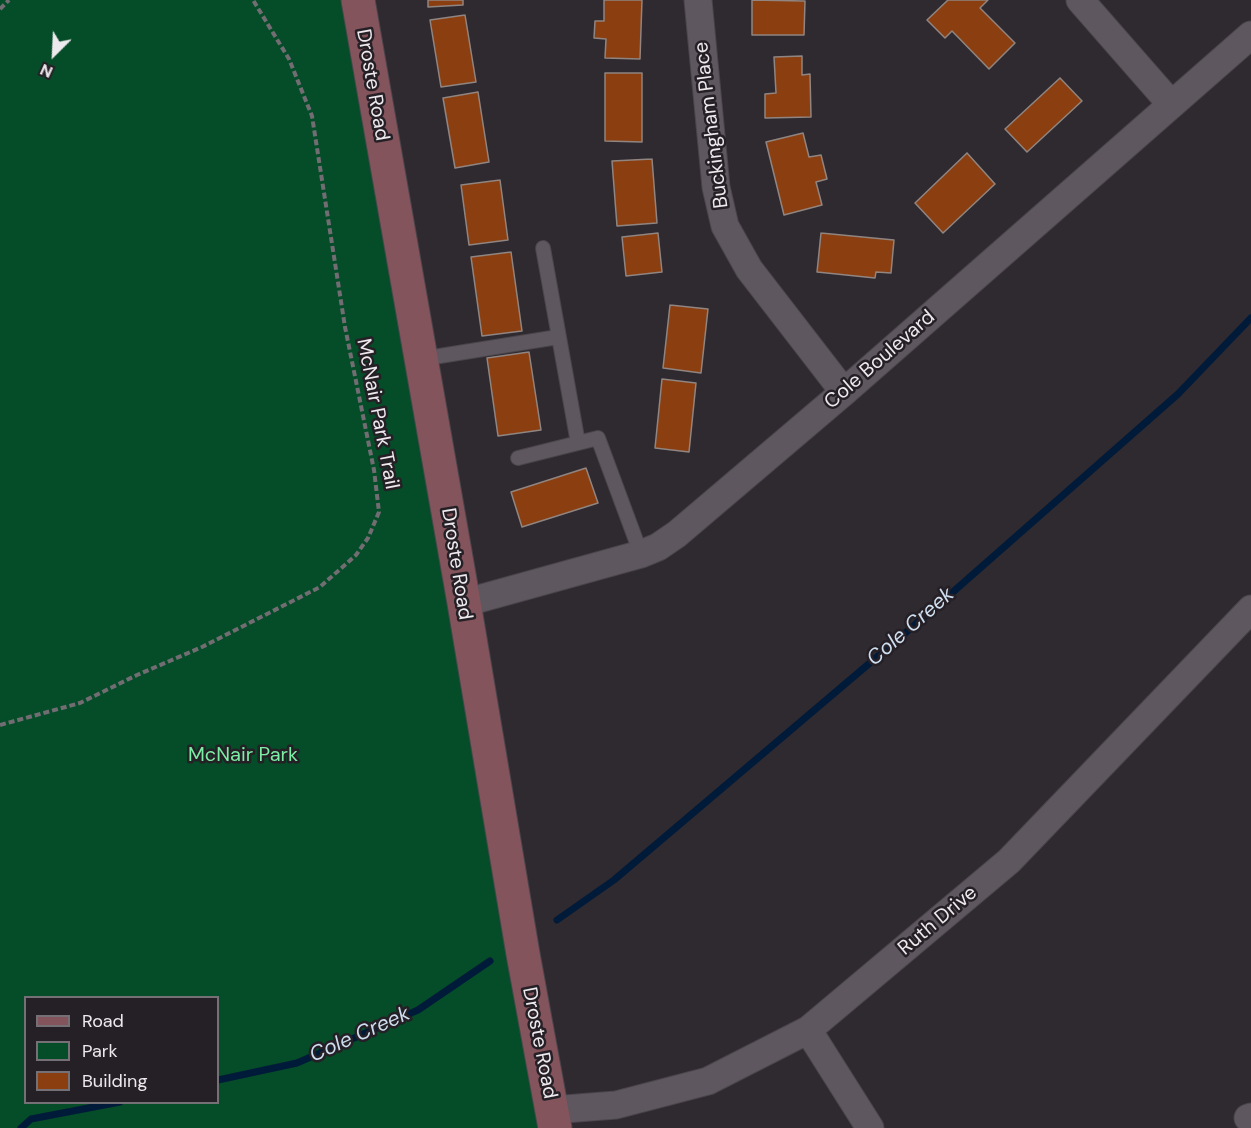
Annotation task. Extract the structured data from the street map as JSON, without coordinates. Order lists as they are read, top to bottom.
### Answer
{
  "streets": {
    "street": [
      "Droste Road",
      "Buckingham Place",
      "Cole Boulevard",
      "Ruth Drive"
    ],
    "path": ["McNair Park Trail"]
  },
  "crossings": [
    ["Droste Road", "Cole Boulevard"],
    ["Droste Road", "Ruth Drive"],
    ["Buckingham Place", "Cole Boulevard"]
  ],
  "water": ["Cole Creek"],
  "parks": ["McNair Park"],
  "legend": ["Road", "Park", "Building"],
  "north": "bottom left"
}
